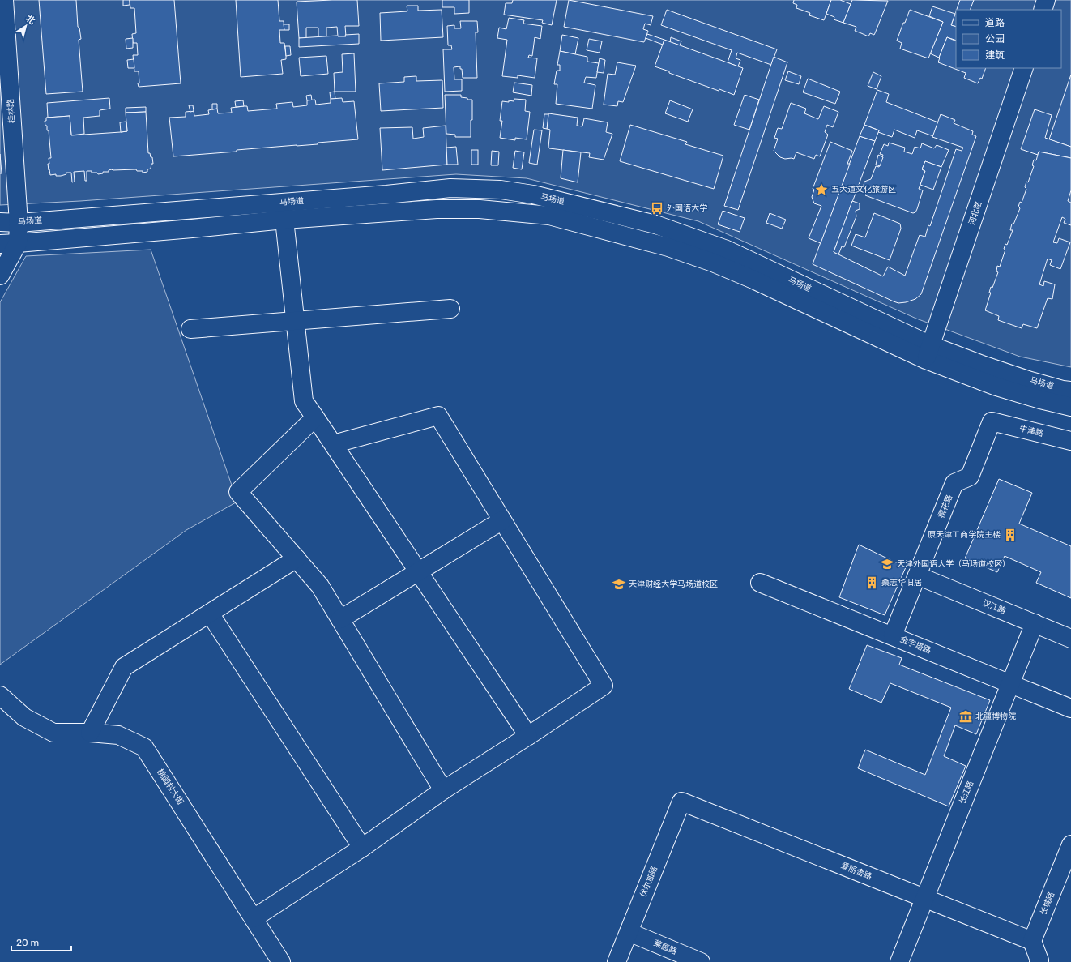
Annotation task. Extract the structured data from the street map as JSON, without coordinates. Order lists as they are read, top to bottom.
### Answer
{
  "streets": {
    "street": [
      "桂林路",
      "马场道",
      "河北路",
      "牛津路",
      "樱花路",
      "汉江路",
      "金字塔路",
      "桃园村大街",
      "长江路",
      "爱丽舍路",
      "伏尔加路",
      "长城路",
      "莱茵路"
    ]
  },
  "crossings": [
    ["桂林路", "马场道"],
    ["马场道", "河北路"],
    ["牛津路", "樱花路"],
    ["樱花路", "汉江路"],
    ["樱花路", "金字塔路"],
    ["汉江路", "长江路"],
    ["金字塔路", "长江路"],
    ["长江路", "爱丽舍路"],
    ["爱丽舍路", "伏尔加路"],
    ["爱丽舍路", "长城路"],
    ["伏尔加路", "莱茵路"]
  ],
  "places": {
    "place": ["五大道文化旅游区"],
    "bus stop": ["外国语大学"],
    "building": ["原天津工商学院主楼", "桑志华旧居"],
    "school or university": ["天津外国语大学（马场道校区）", "天津财经大学马场道校区"],
    "museum": ["北疆博物院"]
  },
  "legend": ["道路", "公园", "建筑"],
  "scale_bar": "20 m",
  "north": "top right"
}
